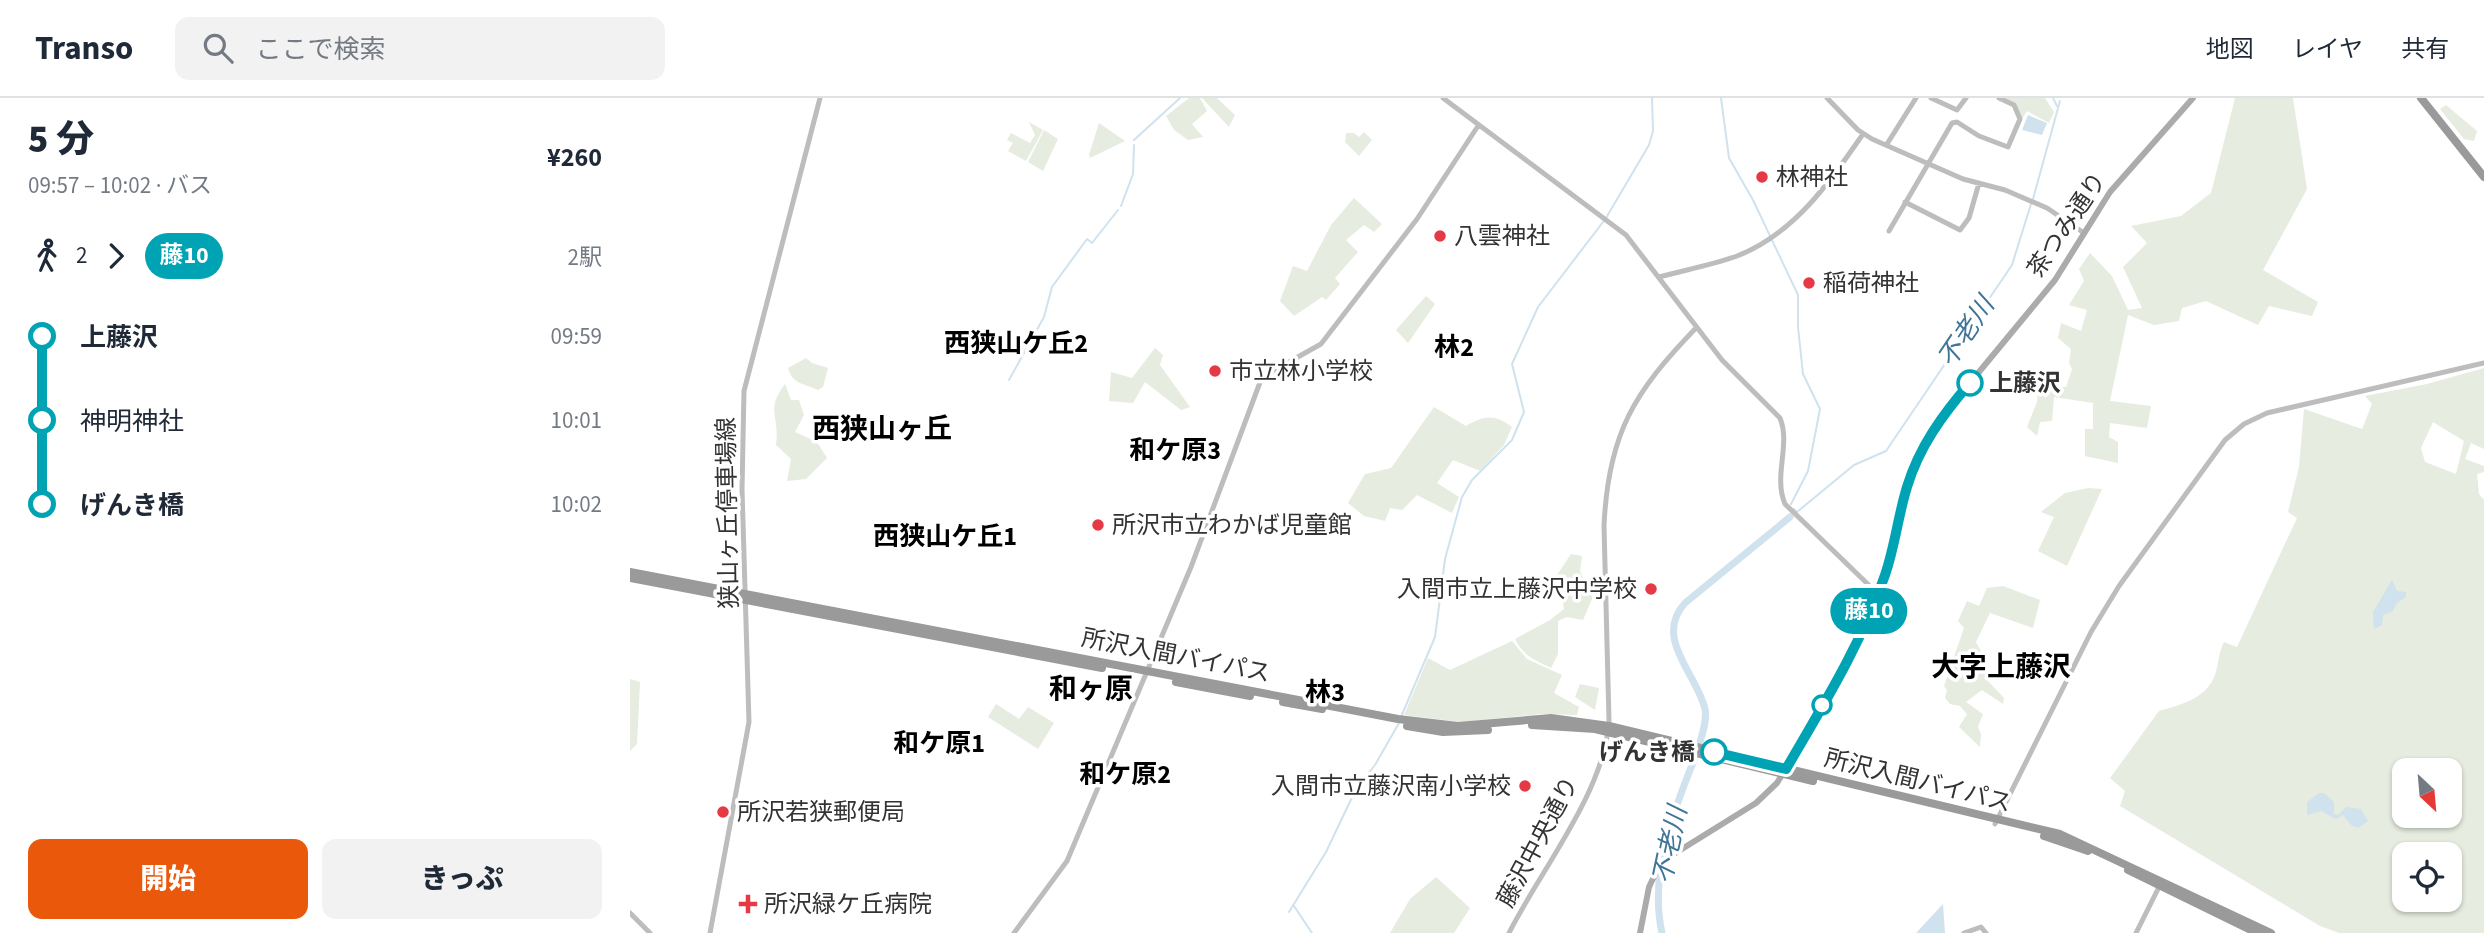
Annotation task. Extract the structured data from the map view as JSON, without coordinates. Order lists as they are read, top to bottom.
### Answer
{
  "streets": {
    "highway": ["所沢入間バイパス"],
    "main road": ["茶つみ通り"],
    "street": ["狭山ヶ丘停車場線", "藤沢中央通り"]
  },
  "crossings": [
    ["茶つみ通り", "所沢入間バイパス"],
    ["狭山ヶ丘停車場線", "所沢入間バイパス"],
    ["所沢入間バイパス", "藤沢中央通り"]
  ],
  "districts": [
    "西狭山ケ丘2",
    "林2",
    "西狭山ヶ丘",
    "和ケ原3",
    "西狭山ケ丘1",
    "大字上藤沢",
    "和ヶ原",
    "林3",
    "和ケ原1",
    "和ケ原2"
  ],
  "water": ["不老川"],
  "places": {
    "other": [
      "林神社",
      "八雲神社",
      "稲荷神社",
      "市立林小学校",
      "上藤沢",
      "所沢市立わかば児童館",
      "入間市立上藤沢中学校",
      "げんき橋",
      "入間市立藤沢南小学校",
      "所沢若狭郵便局"
    ],
    "health": ["所沢緑ケ丘病院"]
  },
  "lines": ["bus line 藤10"],
  "north": "bottom right",
  "page": {
    "header": "Transo",
    "search": "ここで検索",
    "nav": ["地図", "レイヤ", "共有"],
    "heading": ["5 分", "09:57 – 10:02 · バス", "¥260"],
    "on_map": "藤10",
    "legs": ["2", "藤10", "2駅"],
    "list": [
      {
        "name": "上藤沢",
        "value": "09:59"
      },
      {
        "name": "神明神社",
        "value": "10:01"
      },
      {
        "name": "げんき橋",
        "value": "10:02"
      }
    ],
    "buttons": ["開始", "きっぷ"]
  }
}
